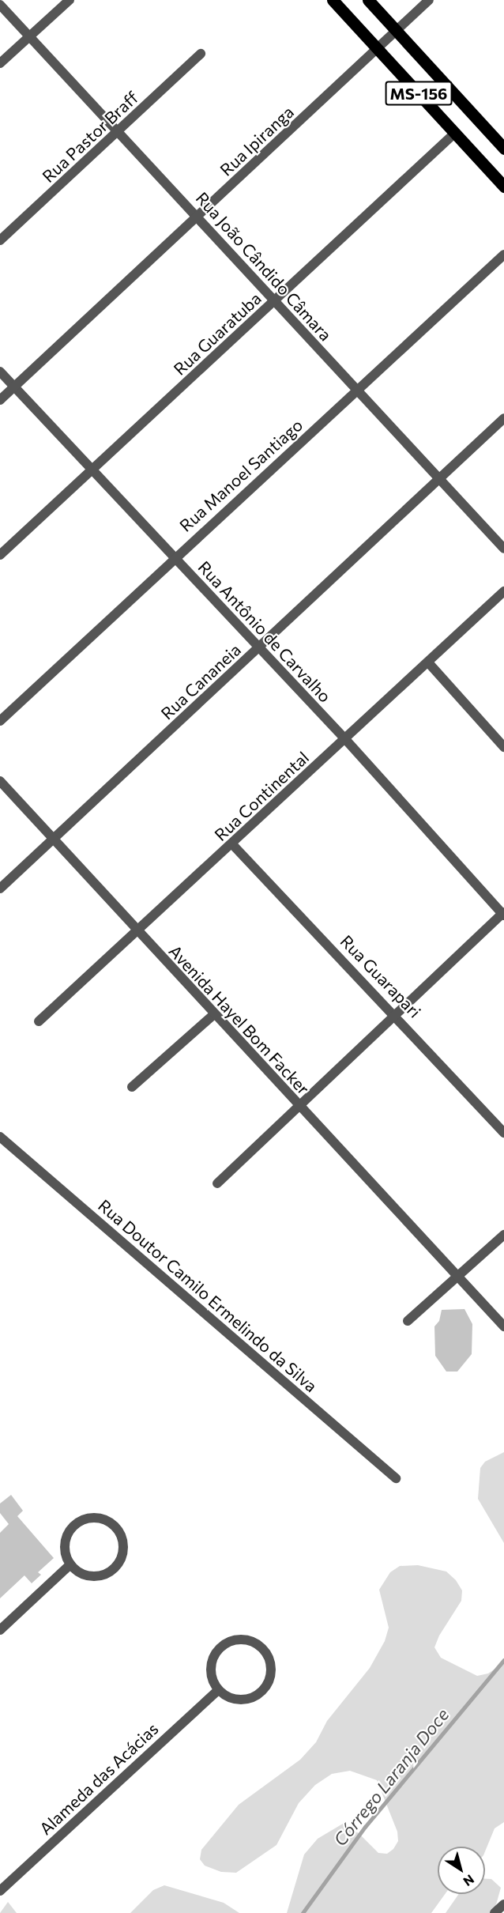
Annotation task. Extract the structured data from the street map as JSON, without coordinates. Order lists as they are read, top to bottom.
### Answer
{
  "streets": {
    "main road": ["MS-156"],
    "street": [
      "Rua Pastor Braff",
      "Rua Ipiranga",
      "Rua João Cândido Câmara",
      "Rua Guaratuba",
      "Rua Manoel Santiago",
      "Rua Antônio de Carvalho",
      "Rua Cananeia",
      "Rua Continental",
      "Rua Guarapari",
      "Avenida Hayel Bom Facker",
      "Rua Doutor Camilo Ermelindo da Silva",
      "Alameda das Acácias"
    ]
  },
  "crossings": [
    ["MS-156", "Rua Ipiranga"],
    ["MS-156", "Rua Guaratuba"],
    ["Rua Pastor Braff", "Rua João Cândido Câmara"],
    ["Rua Ipiranga", "Rua João Cândido Câmara"],
    ["Rua Ipiranga", "Rua Antônio de Carvalho"],
    ["Rua João Cândido Câmara", "Rua Guaratuba"],
    ["Rua João Cândido Câmara", "Rua Manoel Santiago"],
    ["Rua João Cândido Câmara", "Rua Cananeia"],
    ["Rua Guaratuba", "Rua Antônio de Carvalho"],
    ["Rua Manoel Santiago", "Rua Antônio de Carvalho"],
    ["Rua Antônio de Carvalho", "Rua Cananeia"],
    ["Rua Antônio de Carvalho", "Rua Continental"],
    ["Rua Cananeia", "Avenida Hayel Bom Facker"],
    ["Rua Continental", "Rua Guarapari"],
    ["Rua Continental", "Avenida Hayel Bom Facker"]
  ],
  "water": ["Córrego Laranja Doce"],
  "north": "bottom right"
}
